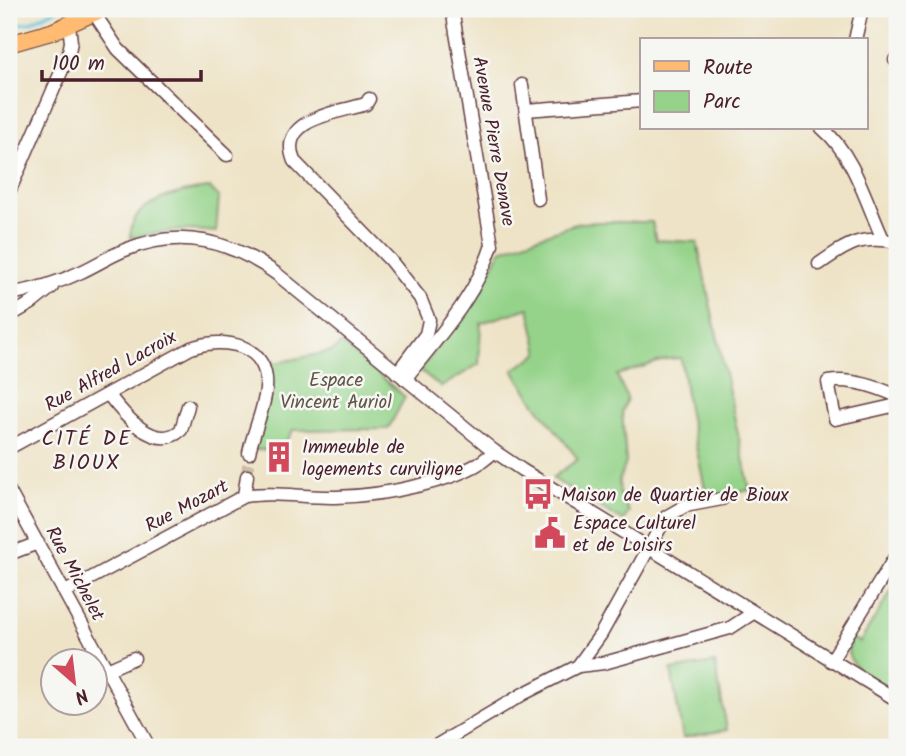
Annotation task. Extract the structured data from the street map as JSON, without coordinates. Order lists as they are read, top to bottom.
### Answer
{
  "streets": {
    "street": [
      "Avenue Pierre Denave",
      "Rue Alfred Lacroix",
      "Rue Mozart",
      "Rue Michelet"
    ]
  },
  "crossings": [
    ["Rue Mozart", "Rue Michelet"]
  ],
  "districts": ["CITÉ DE BIOUX"],
  "parks": ["Espace Vincent Auriol"],
  "places": {
    "building": ["Immeuble de logements curviligne"],
    "bus stop": ["Maison de Quartier de Bioux"],
    "public building": ["Espace Culturel et de Loisirs"]
  },
  "legend": ["Route", "Parc"],
  "scale_bar": "100 m",
  "north": "bottom right"
}
